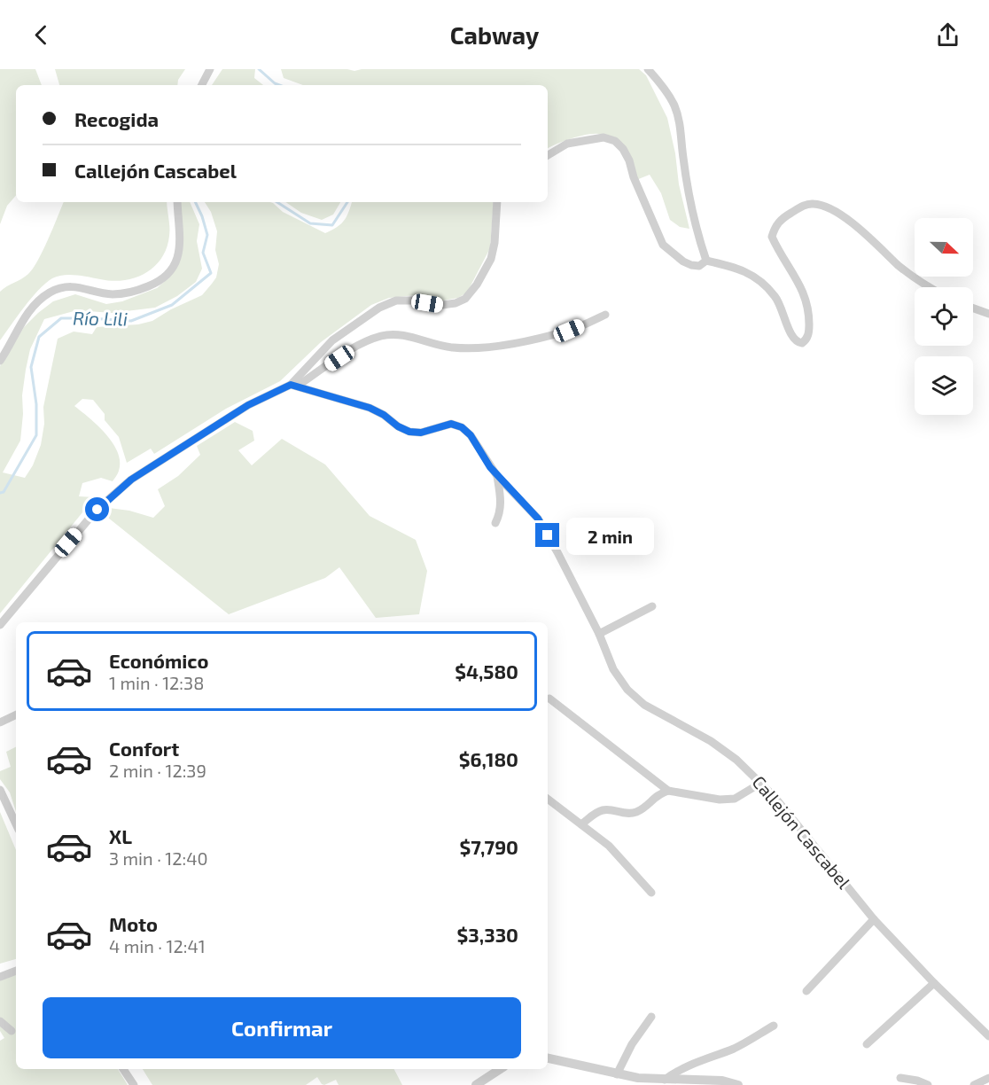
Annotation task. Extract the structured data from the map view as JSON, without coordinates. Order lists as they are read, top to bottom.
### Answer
{
  "streets": {
    "street": ["Callejón Cascabel"]
  },
  "water": ["Río Lili"],
  "north": "right",
  "page": {
    "header": "Cabway",
    "banner": ["Recogida", "Callejón Cascabel"],
    "bubble": "2 min",
    "list": [
      {
        "name": "Económico",
        "note": "1 min · 12:38",
        "value": "$4,580"
      },
      {
        "name": "Confort",
        "note": "2 min · 12:39",
        "value": "$6,180"
      },
      {
        "name": "XL",
        "note": "3 min · 12:40",
        "value": "$7,790"
      },
      {
        "name": "Moto",
        "note": "4 min · 12:41",
        "value": "$3,330"
      }
    ],
    "buttons": "Confirmar"
  }
}
